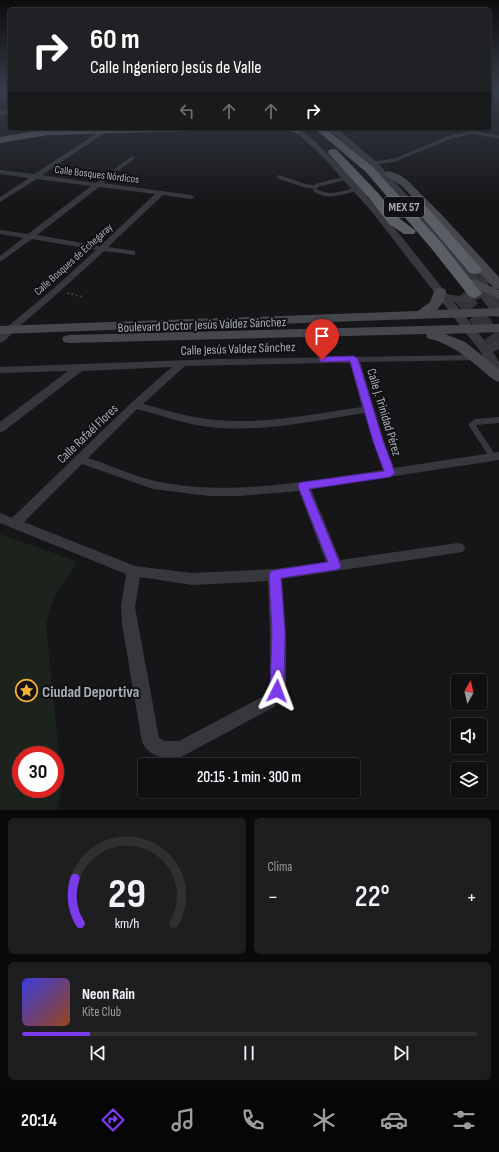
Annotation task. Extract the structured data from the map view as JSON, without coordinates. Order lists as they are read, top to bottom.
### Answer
{
  "streets": {
    "highway": ["MEX 57"],
    "main road": ["Boulevard Doctor Jesús Valdez Sánchez"],
    "street": [
      "Calle Bosques Nórdicos",
      "Calle Bosques de Echegaray",
      "Calle Jesús Valdez Sánchez",
      "Calle J. Trinidad Pérez",
      "Calle Rafaél Flores"
    ]
  },
  "crossings": [
    ["Calle Bosques Nórdicos", "Calle Bosques de Echegaray"],
    ["Calle Bosques de Echegaray", "Boulevard Doctor Jesús Valdez Sánchez"],
    ["Calle Jesús Valdez Sánchez", "Calle J. Trinidad Pérez"],
    ["Calle Jesús Valdez Sánchez", "Calle Rafaél Flores"]
  ],
  "places": {
    "place": ["Ciudad Deportiva"]
  },
  "north": "top",
  "page": {
    "turn": ["60 m", "Calle Ingeniero Jesús de Valle"],
    "limit": "30",
    "trip": "20:15 · 1 min · 300 m",
    "tile": "Clima",
    "heat": ["−", "22°", "+"],
    "song": ["Neon Rain", "Kite Club"],
    "tabs": "20:14",
    "gauge": ["29", "km/h"]
  }
}
